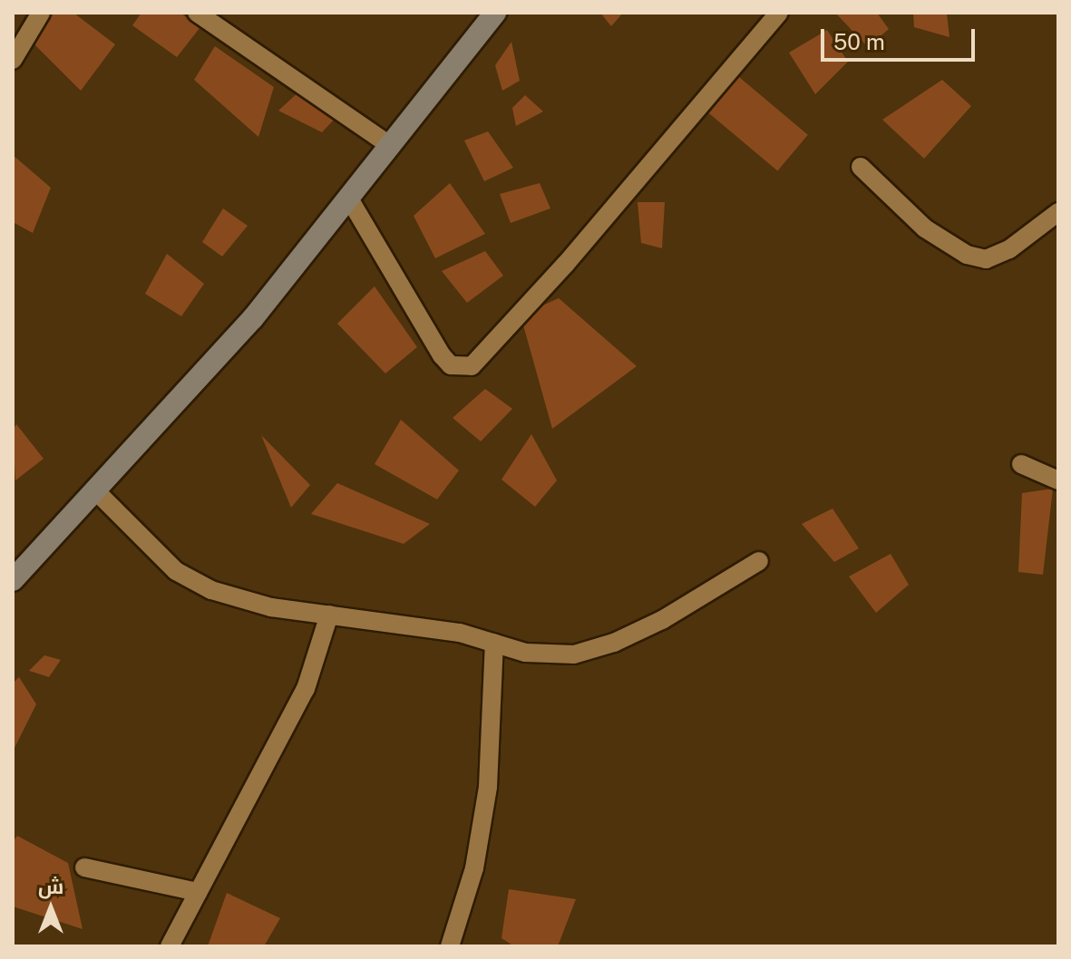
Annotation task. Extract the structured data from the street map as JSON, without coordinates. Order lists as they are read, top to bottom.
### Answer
{
  "scale_bar": "50 m",
  "north": "top"
}
